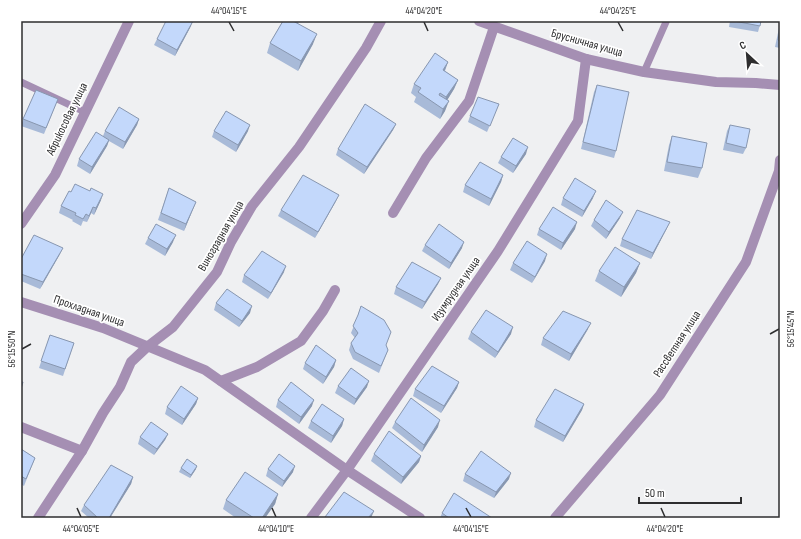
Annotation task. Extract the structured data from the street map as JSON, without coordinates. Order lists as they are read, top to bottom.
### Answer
{
  "streets": {
    "street": [
      "Брусничная улица",
      "Абрикосовая улица",
      "Виноградная улица",
      "Изумрудная улица",
      "Прохладная улица",
      "Рассветная улица"
    ]
  },
  "crossings": [
    ["Брусничная улица", "Изумрудная улица"],
    ["Виноградная улица", "Прохладная улица"],
    ["Изумрудная улица", "Прохладная улица"]
  ],
  "scale_bar": "50 m",
  "north": "top left",
  "coordinates": [
    "44°04'15\"E",
    "44°04'20\"E",
    "44°04'25\"E",
    "56°15'45\"N",
    "56°15'50\"N",
    "44°04'05\"E",
    "44°04'10\"E"
  ]
}
